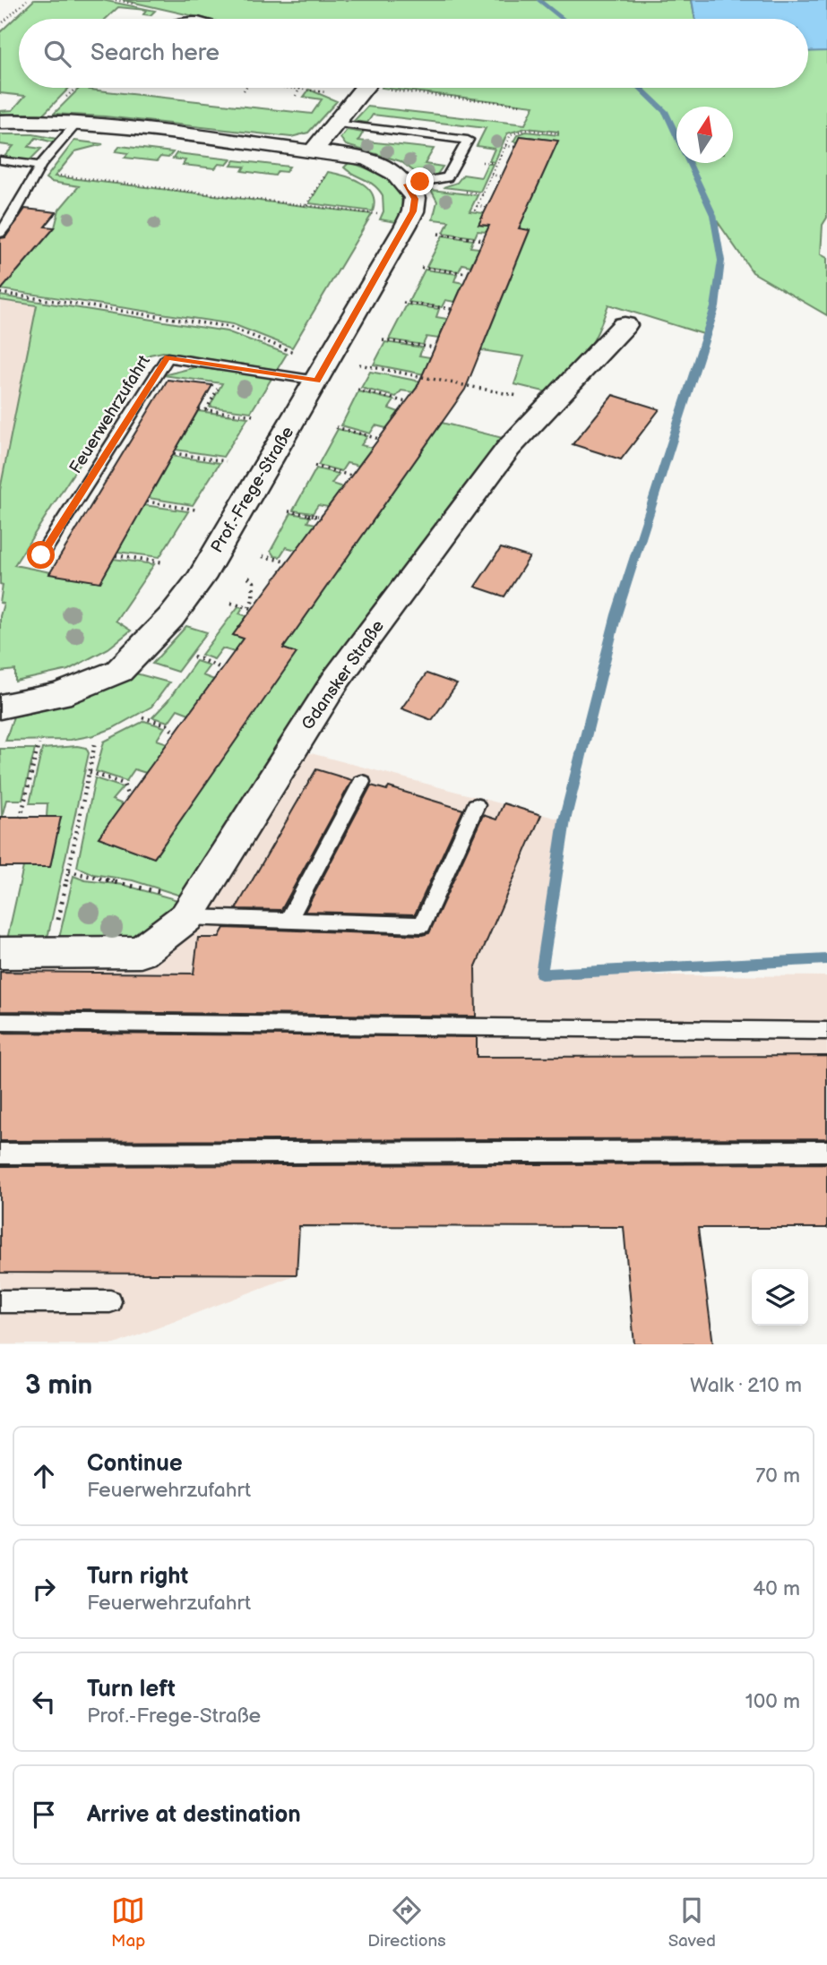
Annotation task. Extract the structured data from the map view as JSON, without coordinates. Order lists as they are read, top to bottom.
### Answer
{
  "streets": {
    "street": ["Prof.-Frege-Straße", "Gdansker Straße"],
    "lane": ["Feuerwehrzufahrt"]
  },
  "crossings": [
    ["Feuerwehrzufahrt", "Prof.-Frege-Straße"]
  ],
  "north": "top",
  "page": {
    "search": "Search here",
    "heading": ["3 min", "Walk · 210 m"],
    "list": [
      ["Continue", "Feuerwehrzufahrt", "70 m"],
      ["Turn right", "Feuerwehrzufahrt", "40 m"],
      ["Turn left", "Prof.-Frege-Straße", "100 m"],
      "Arrive at destination"
    ],
    "nav": ["Map", "Directions", "Saved"]
  }
}
